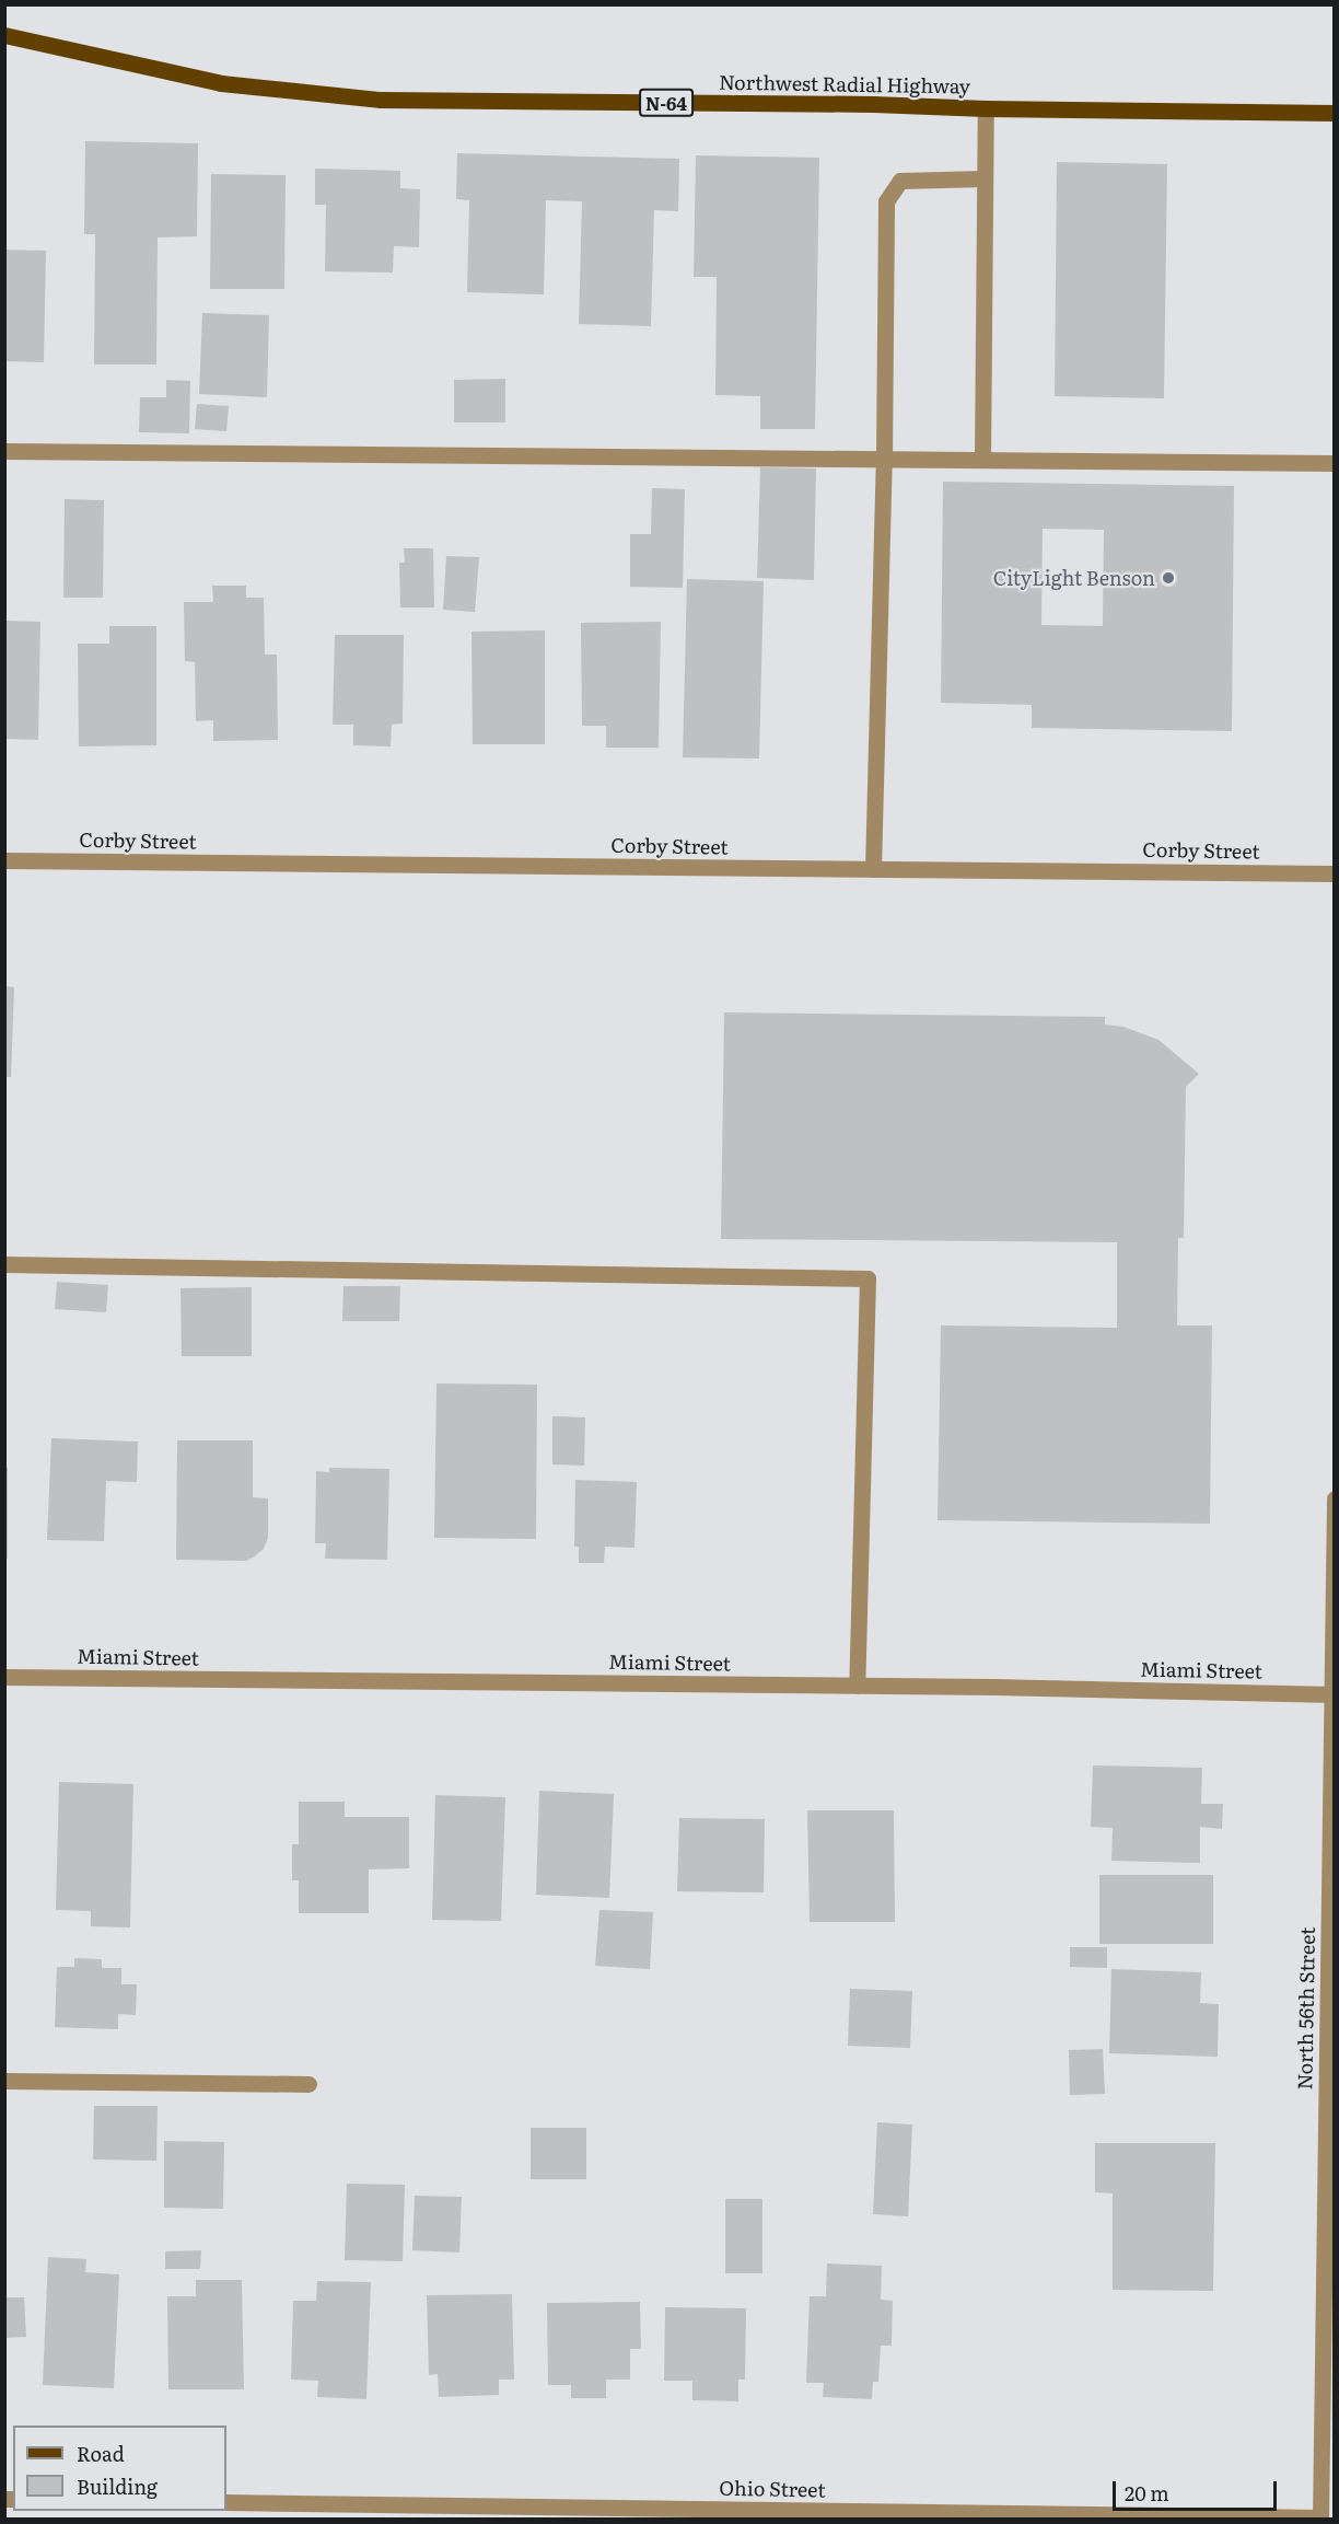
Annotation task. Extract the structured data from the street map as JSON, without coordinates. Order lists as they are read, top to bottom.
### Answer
{
  "streets": {
    "main road": ["Northwest Radial Highway", "N-64"],
    "street": [
      "Corby Street",
      "Miami Street",
      "North 56th Street",
      "Ohio Street"
    ]
  },
  "crossings": [
    ["Miami Street", "North 56th Street"],
    ["North 56th Street", "Ohio Street"]
  ],
  "places": ["CityLight Benson"],
  "legend": ["Road", "Building"],
  "scale_bar": "20 m"
}
